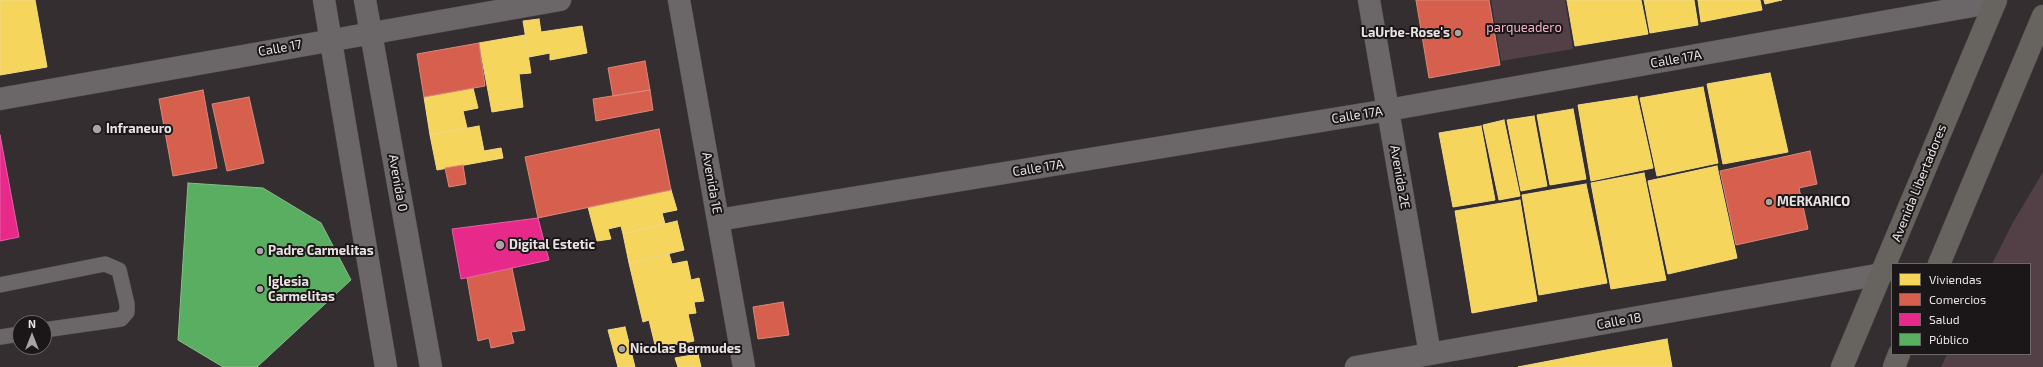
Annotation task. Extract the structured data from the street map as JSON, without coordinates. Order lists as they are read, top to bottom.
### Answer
{
  "streets": {
    "main road": ["Avenida Libertadores"],
    "street": [
      "Calle 17",
      "Calle 17A",
      "Avenida 2E",
      "Avenida 0",
      "Avenida 1E",
      "Calle 18"
    ]
  },
  "crossings": [
    ["Calle 17", "Avenida 0"],
    ["Calle 17A", "Avenida 2E"],
    ["Calle 17A", "Avenida 1E"],
    ["Calle 17A", "Avenida Libertadores"],
    ["Avenida 2E", "Calle 18"],
    ["Avenida Libertadores", "Calle 18"]
  ],
  "parks": ["parqueadero"],
  "places": [
    "LaUrbe-Rose's",
    "Infraneuro",
    "MERKARICO",
    "Digital Estetic",
    "Padre Carmelitas",
    "Iglesia Carmelitas",
    "Nicolas Bermudes"
  ],
  "legend": [
    "Viviendas",
    "Comercios",
    "Salud",
    "Público"
  ],
  "north": "top"
}
